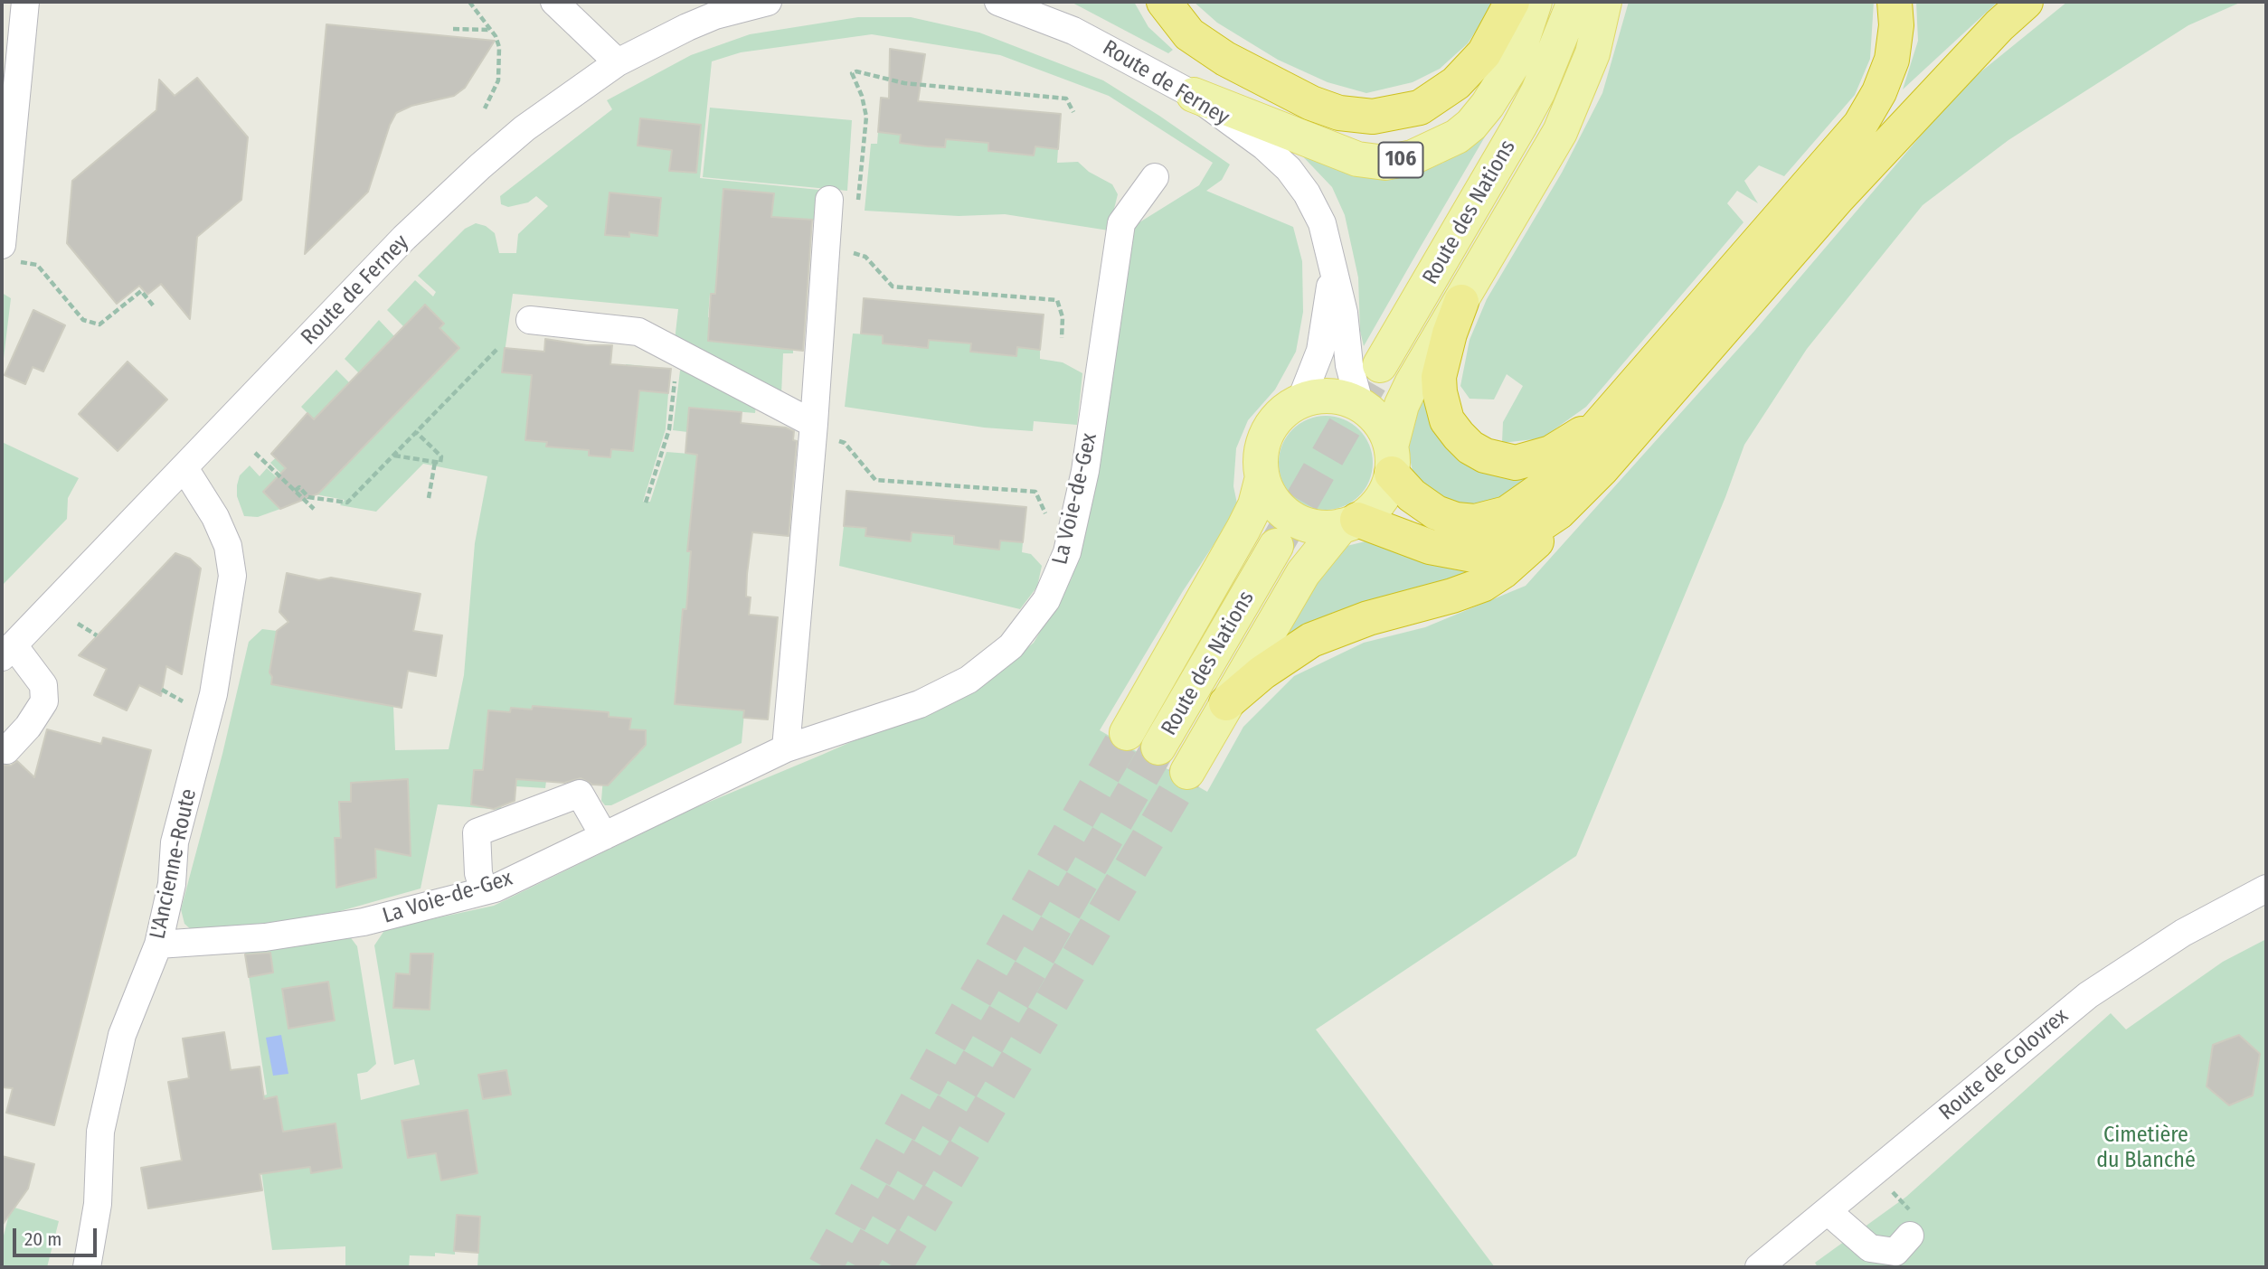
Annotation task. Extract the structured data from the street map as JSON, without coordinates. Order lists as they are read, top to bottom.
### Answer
{
  "streets": {
    "main road": ["106", "Route des Nations"],
    "street": [
      "Route de Ferney",
      "La Voie-de-Gex",
      "L'Ancienne-Route",
      "Route de Colovrex"
    ]
  },
  "crossings": [
    ["Route de Ferney", "106"],
    ["Route de Ferney", "L'Ancienne-Route"],
    ["La Voie-de-Gex", "L'Ancienne-Route"]
  ],
  "parks": ["Cimetière du Blanché"],
  "scale_bar": "20 m"
}
